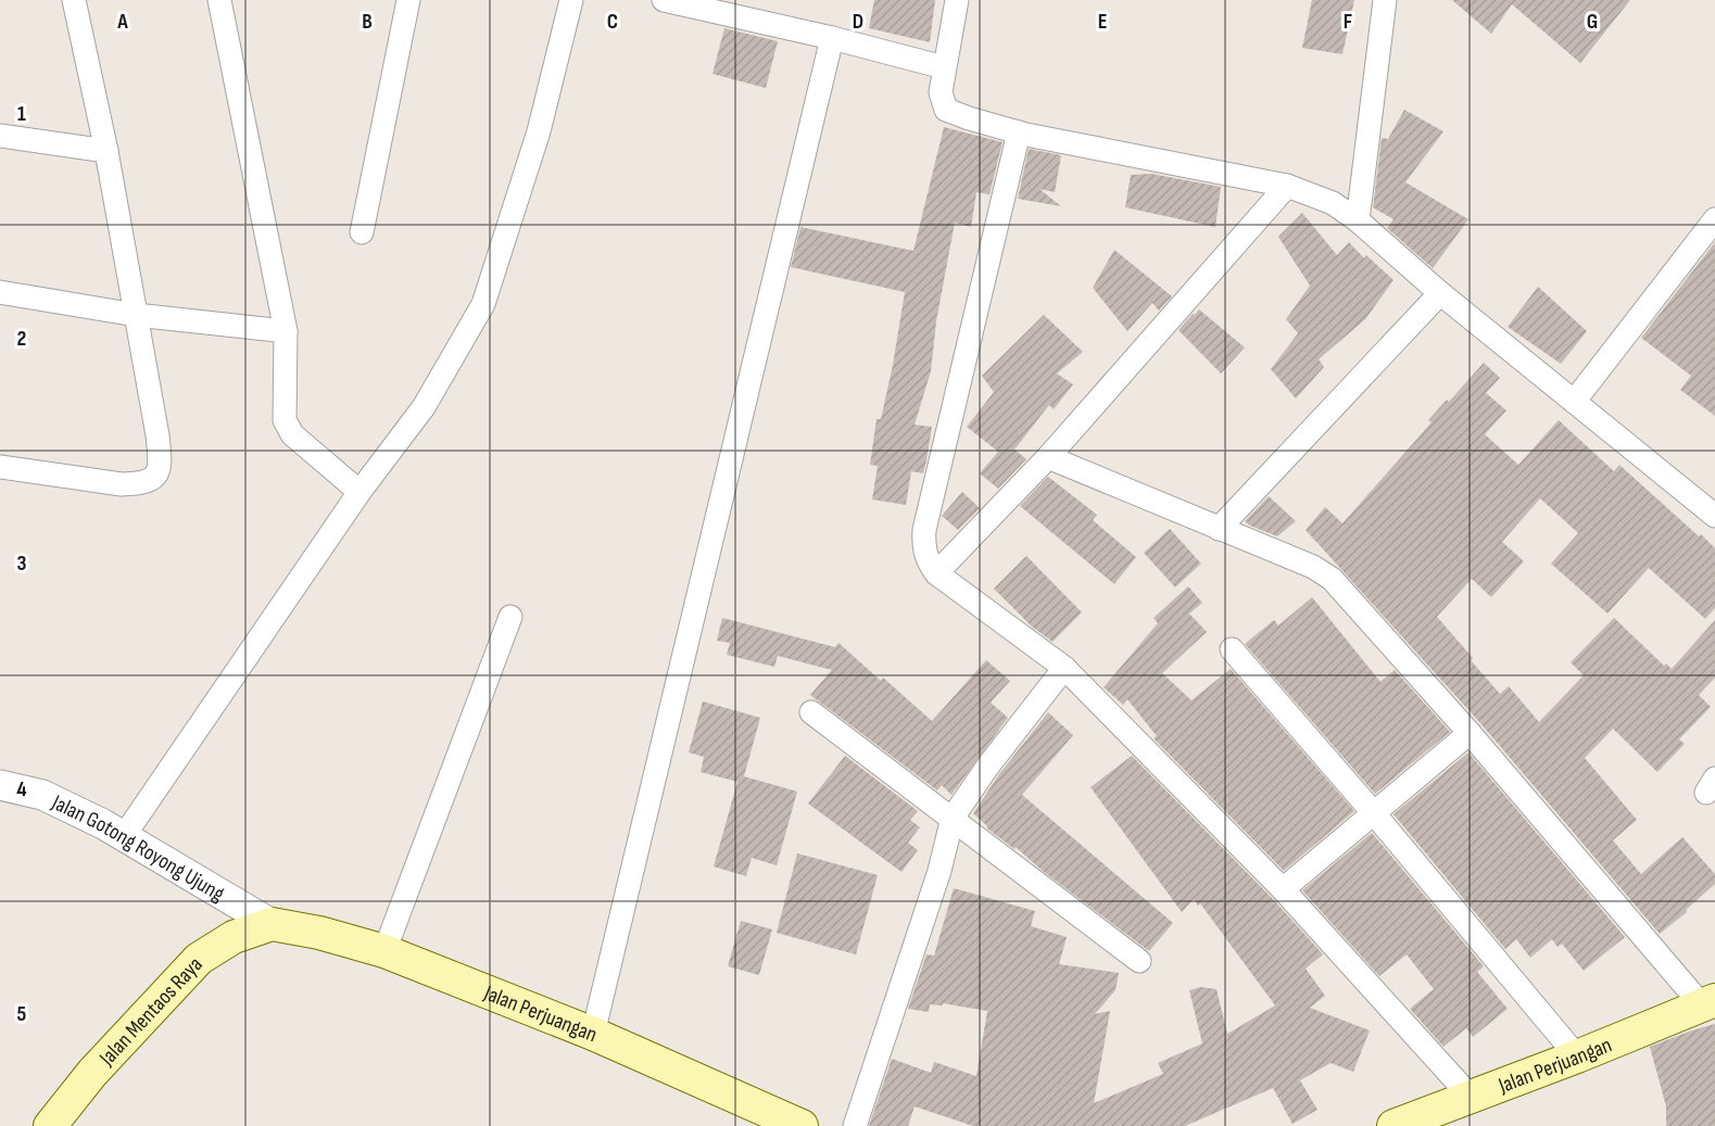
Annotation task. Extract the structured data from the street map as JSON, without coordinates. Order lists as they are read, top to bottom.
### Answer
{
  "streets": {
    "main road": ["Jalan Mentaos Raya", "Jalan Perjuangan"],
    "street": ["Jalan Gotong Royong Ujung"]
  },
  "crossings": [
    ["Jalan Gotong Royong Ujung", "Jalan Mentaos Raya"],
    ["Jalan Gotong Royong Ujung", "Jalan Perjuangan"],
    ["Jalan Mentaos Raya", "Jalan Perjuangan"]
  ],
  "grid": {
    "columns": [
      "A",
      "B",
      "C",
      "D",
      "E",
      "F",
      "G"
    ],
    "rows": [
      "1",
      "2",
      "3",
      "4",
      "5"
    ]
  }
}
